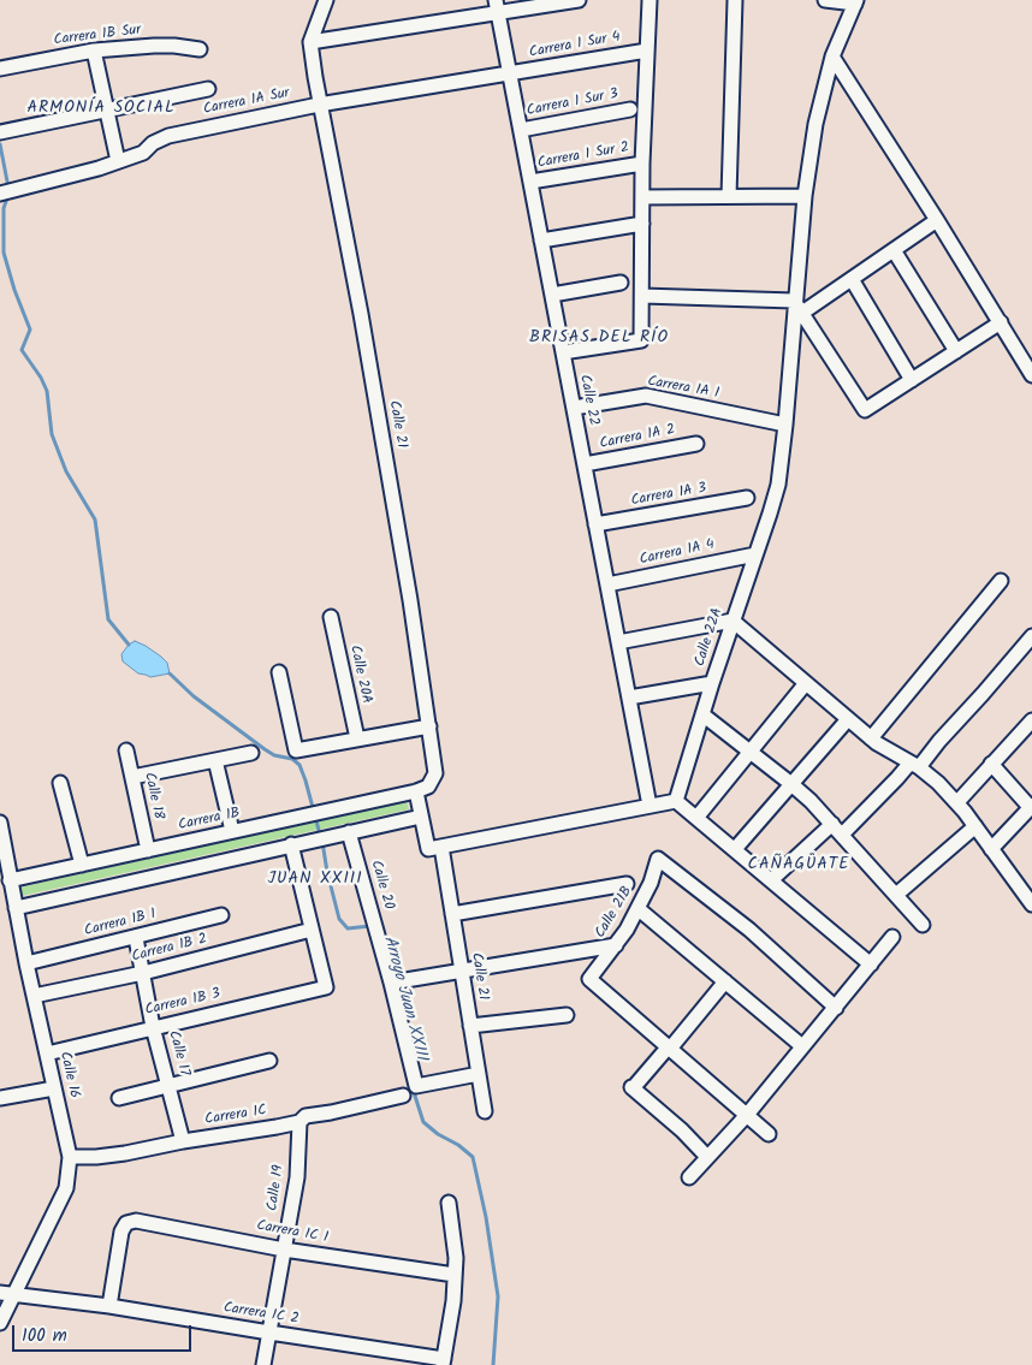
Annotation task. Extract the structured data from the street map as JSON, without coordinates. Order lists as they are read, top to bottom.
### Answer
{
  "streets": {
    "street": [
      "Carrera 1B Sur",
      "Carrera 1 Sur 4",
      "Carrera 1A Sur",
      "Carrera 1 Sur 3",
      "Carrera 1 Sur 2",
      "Carrera 1A 1",
      "Calle 22",
      "Calle 21",
      "Carrera 1A 2",
      "Carrera 1A 3",
      "Carrera 1A 4",
      "Calle 22A",
      "Calle 20A",
      "Calle 18",
      "Carrera 1B",
      "Calle 20",
      "Calle 21B",
      "Carrera 1B 1",
      "Carrera 1B 2",
      "Carrera 1B 3",
      "Calle 17",
      "Calle 16",
      "Carrera 1C",
      "Calle 19",
      "Carrera 1C 1",
      "Carrera 1C 2"
    ]
  },
  "crossings": [
    ["Carrera 1 Sur 4", "Carrera 1A Sur"],
    ["Carrera 1 Sur 4", "Calle 22"],
    ["Carrera 1A Sur", "Calle 22"],
    ["Carrera 1A Sur", "Calle 21"],
    ["Carrera 1 Sur 3", "Calle 22"],
    ["Carrera 1 Sur 2", "Calle 22"],
    ["Carrera 1A 1", "Calle 22"],
    ["Carrera 1A 1", "Calle 22A"],
    ["Calle 22", "Carrera 1A 2"],
    ["Calle 22", "Carrera 1A 3"],
    ["Calle 22", "Carrera 1A 4"],
    ["Calle 21", "Carrera 1B"],
    ["Calle 21", "Calle 20"],
    ["Carrera 1A 4", "Calle 22A"],
    ["Calle 18", "Carrera 1B"],
    ["Carrera 1B", "Calle 16"],
    ["Carrera 1B 1", "Calle 17"],
    ["Carrera 1B 1", "Calle 16"],
    ["Carrera 1B 2", "Carrera 1B 3"],
    ["Carrera 1B 2", "Calle 17"],
    ["Carrera 1B 2", "Calle 16"],
    ["Carrera 1B 3", "Calle 17"],
    ["Carrera 1B 3", "Calle 16"],
    ["Calle 17", "Carrera 1C"],
    ["Calle 16", "Carrera 1C"],
    ["Calle 16", "Carrera 1C 2"],
    ["Carrera 1C", "Calle 19"],
    ["Calle 19", "Carrera 1C 1"],
    ["Calle 19", "Carrera 1C 2"],
    ["Carrera 1C 1", "Carrera 1C 2"]
  ],
  "districts": [
    "ARMONÍA SOCIAL",
    "BRISAS DEL RÍO",
    "CAÑAGÜATE",
    "JUAN XXIII"
  ],
  "water": ["Arroyo Juan XXIII"],
  "scale_bar": "100 m"
}
